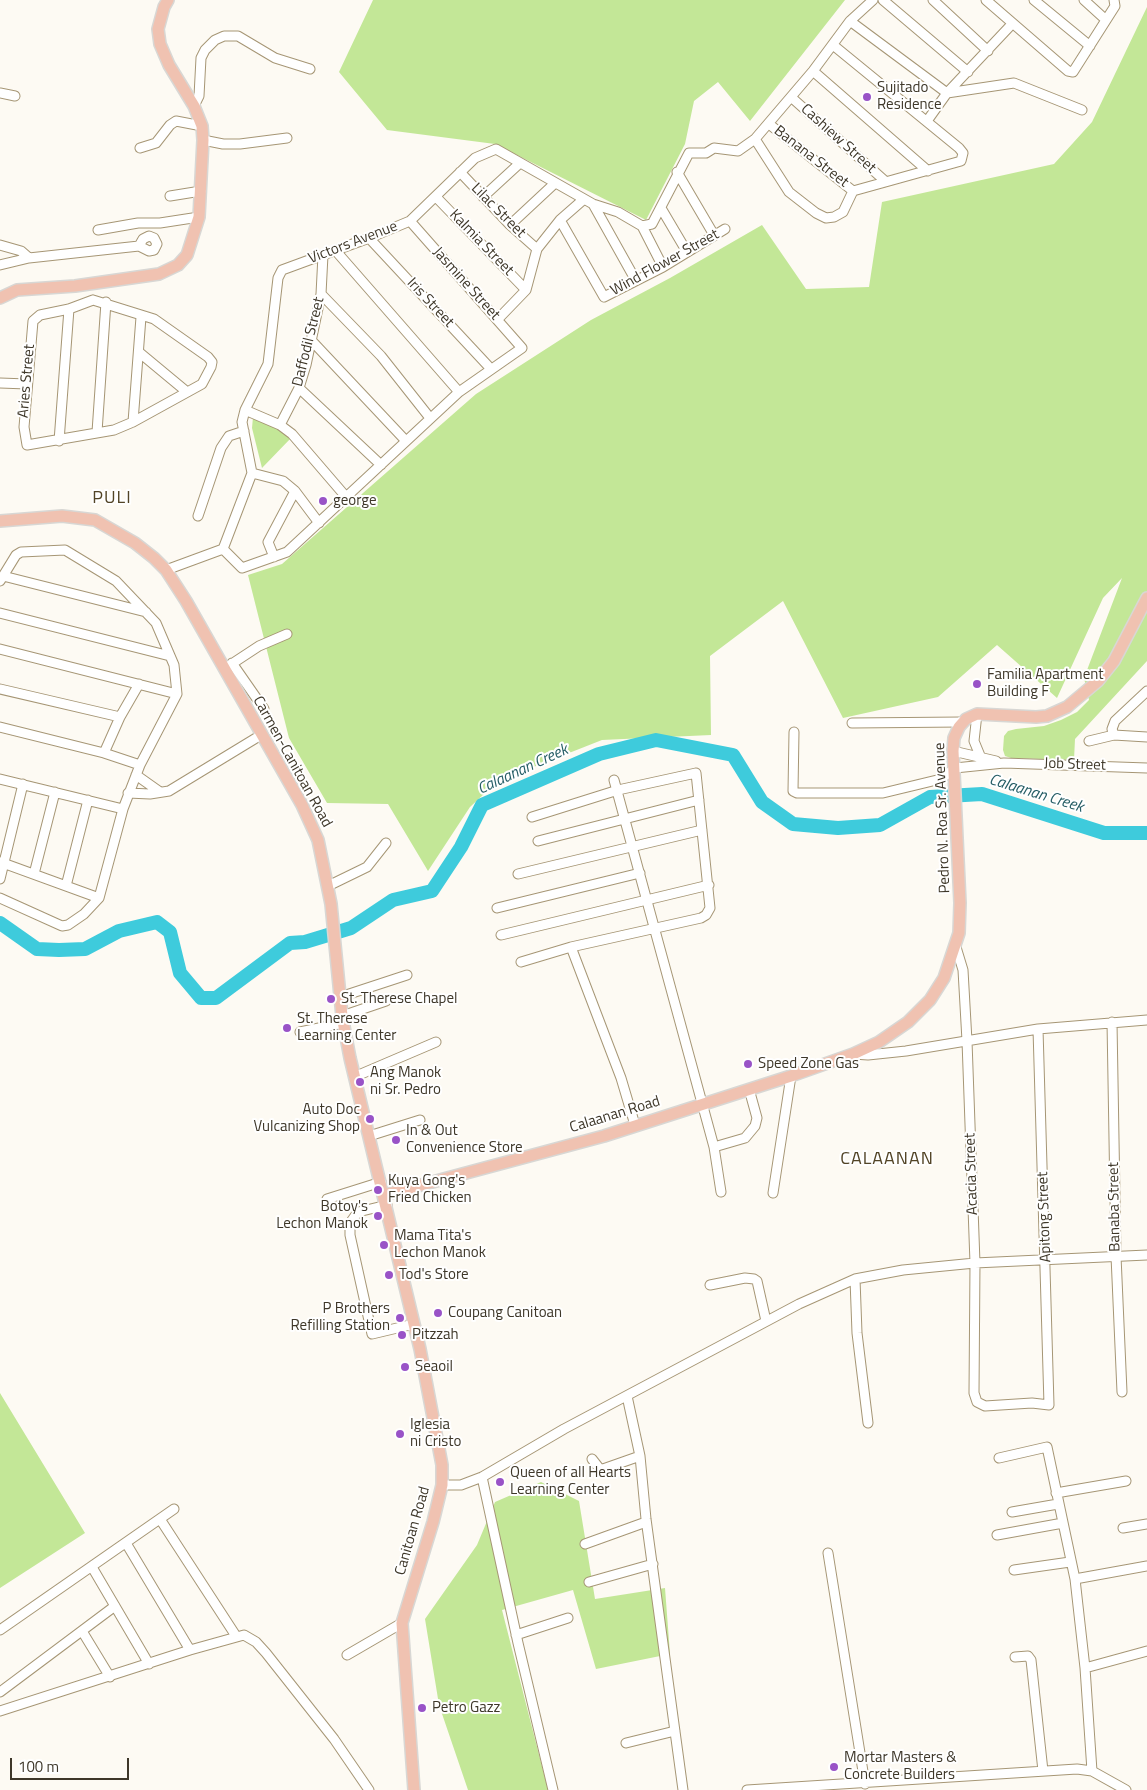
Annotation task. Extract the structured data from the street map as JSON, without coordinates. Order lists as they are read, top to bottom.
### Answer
{
  "streets": {
    "main road": [
      "Carmen-Canitoan Road",
      "Pedro N. Roa Sr. Avenue",
      "Calaanan Road",
      "Canitoan Road"
    ],
    "street": [
      "Cashiew Street",
      "Banana Street",
      "Lilac Street",
      "Victors Avenue",
      "Kalmia Street",
      "Wind Flower Street",
      "Jasmine Street",
      "Iris Street",
      "Daffodil Street",
      "Aries Street",
      "Job Street",
      "Acacia Street",
      "Banaba Street",
      "Apitong Street"
    ]
  },
  "crossings": [
    ["Lilac Street", "Victors Avenue"],
    ["Victors Avenue", "Kalmia Street"],
    ["Victors Avenue", "Jasmine Street"],
    ["Victors Avenue", "Iris Street"],
    ["Victors Avenue", "Daffodil Street"],
    ["Jasmine Street", "Iris Street"],
    ["Carmen-Canitoan Road", "Calaanan Road"],
    ["Carmen-Canitoan Road", "Canitoan Road"],
    ["Job Street", "Pedro N. Roa Sr. Avenue"],
    ["Pedro N. Roa Sr. Avenue", "Calaanan Road"],
    ["Pedro N. Roa Sr. Avenue", "Acacia Street"],
    ["Calaanan Road", "Canitoan Road"],
    ["Acacia Street", "Apitong Street"]
  ],
  "districts": ["PULI", "CALAANAN"],
  "water": ["Calaanan Creek"],
  "places": [
    "Sujitado Residence",
    "george",
    "Familia Apartment Building F",
    "St. Therese Chapel",
    "St. Therese Learning Center",
    "Speed Zone Gas",
    "Ang Manok ni Sr. Pedro",
    "Auto Doc Vulcanizing Shop",
    "In & Out Convenience Store",
    "Kuya Gong's Fried Chicken",
    "Botoy's Lechon Manok",
    "Mama Tita's Lechon Manok",
    "Tod's Store",
    "Coupang Canitoan",
    "P Brothers Refilling Station",
    "Pitzzah",
    "Seaoil",
    "Iglesia ni Cristo",
    "Queen of all Hearts Learning Center",
    "Petro Gazz",
    "Mortar Masters & Concrete Builders"
  ],
  "scale_bar": "100 m"
}
